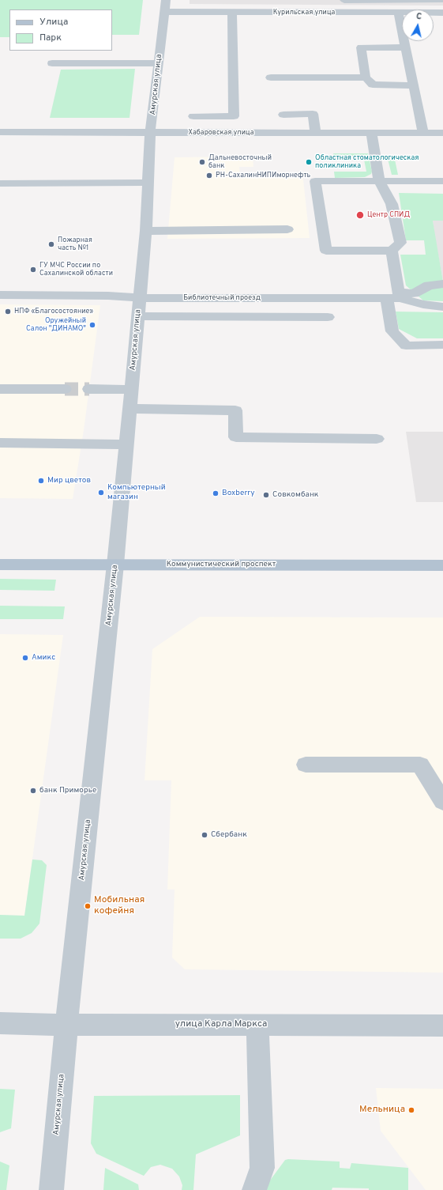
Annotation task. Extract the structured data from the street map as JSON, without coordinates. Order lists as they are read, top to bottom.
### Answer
{
  "streets": {
    "main road": ["Коммунистический проспект"],
    "street": [
      "Курильская улица",
      "Амурская улица",
      "Хабаровская улица",
      "Библиотечный проезд",
      "улица Карла Маркса"
    ]
  },
  "crossings": [
    ["Курильская улица", "Амурская улица"],
    ["Амурская улица", "Хабаровская улица"],
    ["Амурская улица", "Библиотечный проезд"],
    ["Амурская улица", "Коммунистический проспект"],
    ["Амурская улица", "улица Карла Маркса"]
  ],
  "places": [
    "Дальневосточный банк",
    "Областная стоматологическая поликлиника",
    "РН-СахалинНИПИморнефть",
    "Центр СПИД",
    "Пожарная часть №1",
    "ГУ МЧС России по Сахалинской области",
    "НПФ «Благосостояние»",
    "Оружейный Салон \"ДИНАМО\"",
    "Мир цветов",
    "Компьютерный магазин",
    "Boxberry",
    "Совкомбанк",
    "Амикс",
    "банк Приморье",
    "Сбербанк",
    "Мобильная кофейня",
    "Мельница"
  ],
  "legend": ["Улица", "Парк"],
  "north": "top"
}
